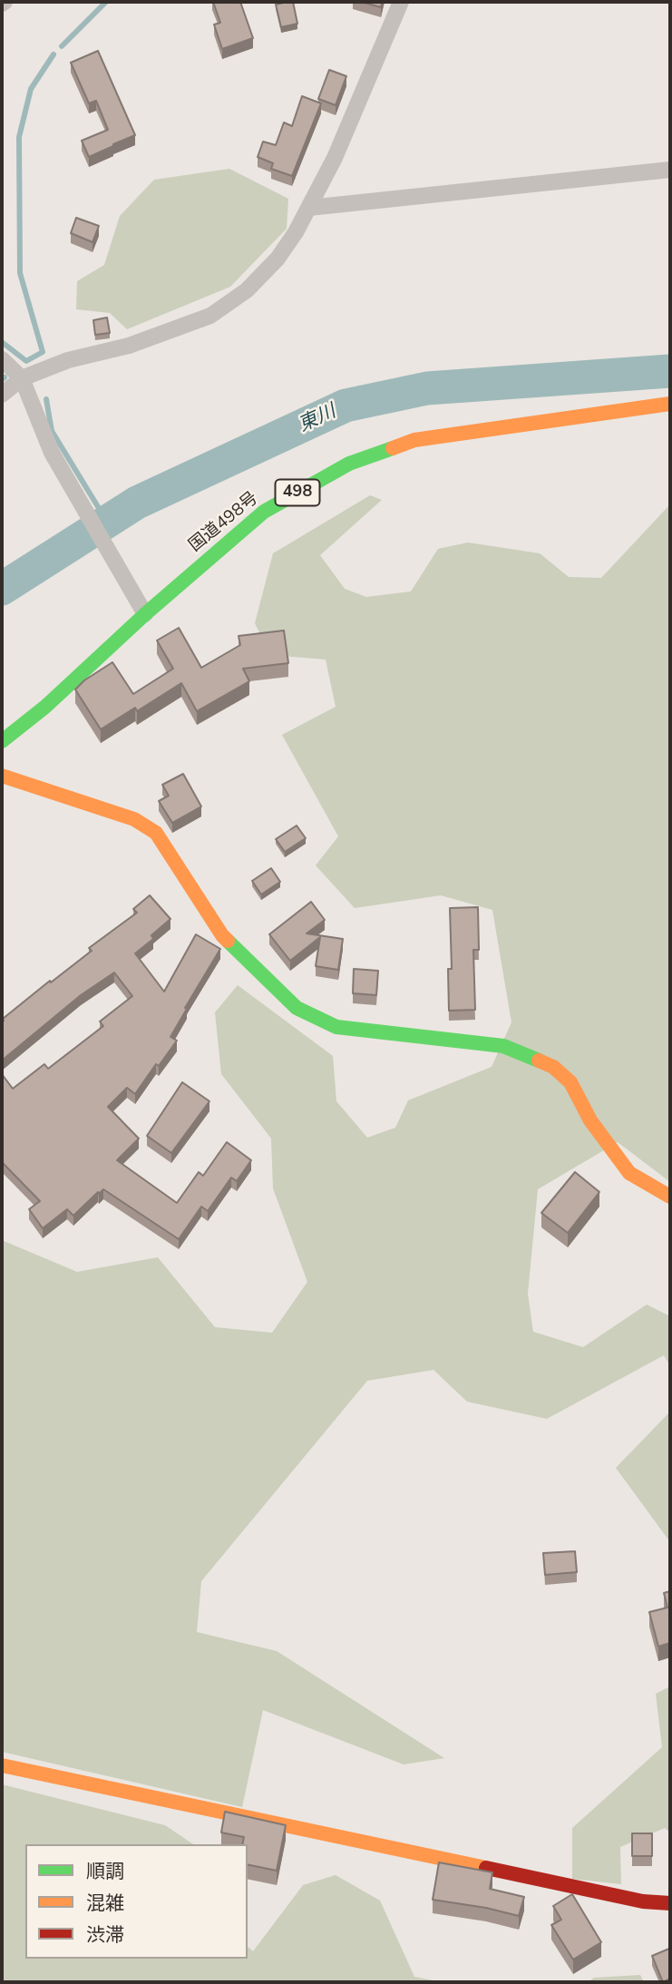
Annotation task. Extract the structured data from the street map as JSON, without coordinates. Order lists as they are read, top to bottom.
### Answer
{
  "streets": {
    "main road": ["498", "国道498号"]
  },
  "water": ["東川"],
  "legend": ["順調", "混雑", "渋滞"]
}
